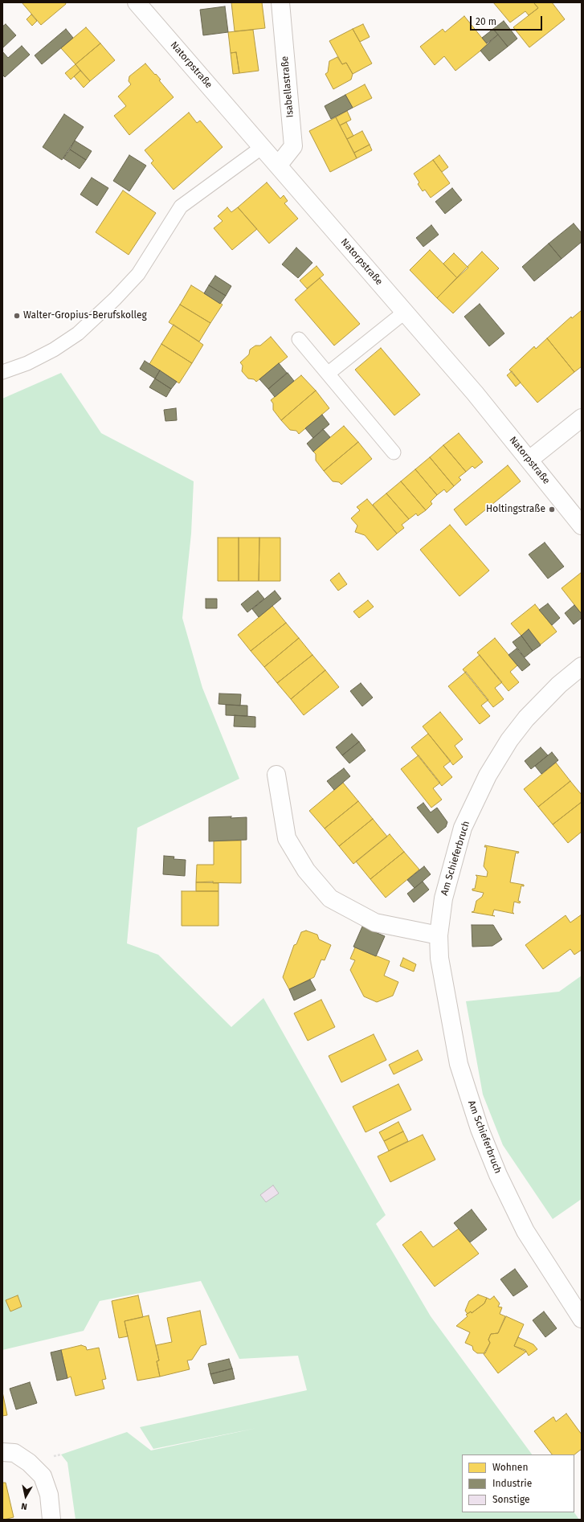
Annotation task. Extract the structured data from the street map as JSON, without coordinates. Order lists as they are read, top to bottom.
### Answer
{
  "streets": {
    "street": ["Natorpstraße", "Isabellastraße", "Am Schieferbruch"]
  },
  "crossings": [
    ["Natorpstraße", "Isabellastraße"]
  ],
  "places": ["Walter-Gropius-Berufskolleg", "Holtingstraße"],
  "legend": ["Wohnen", "Industrie", "Sonstige"],
  "scale_bar": "20 m",
  "north": "bottom"
}
